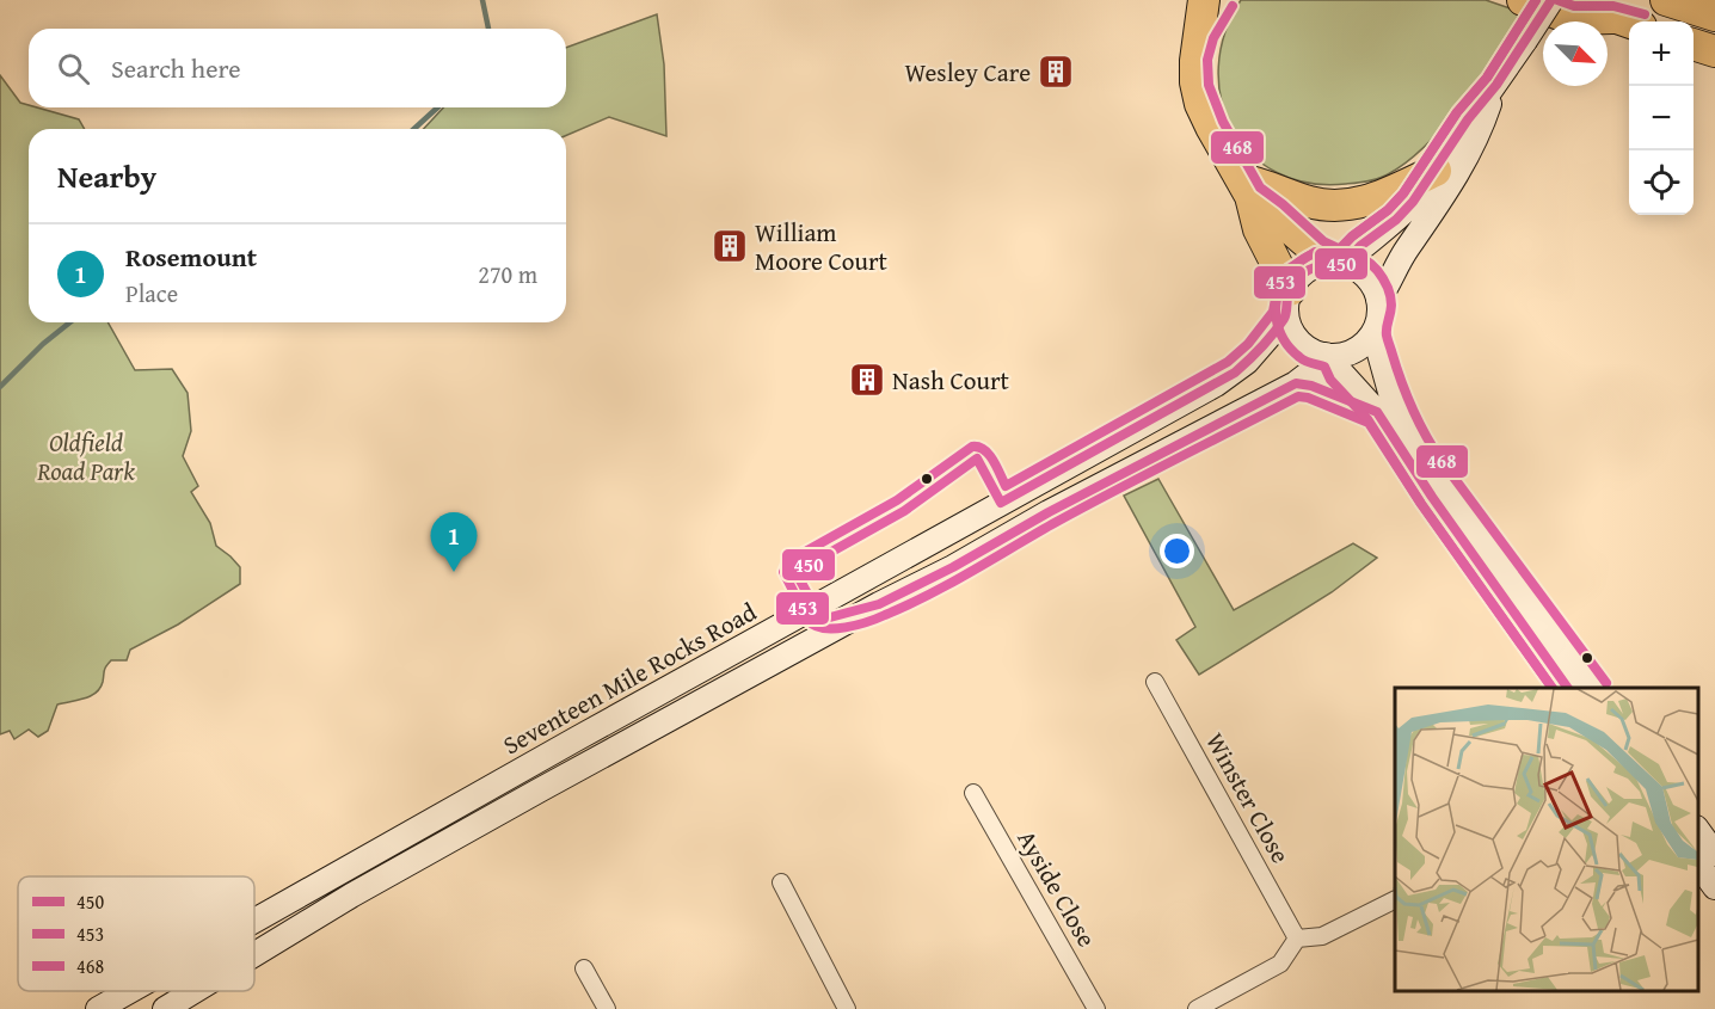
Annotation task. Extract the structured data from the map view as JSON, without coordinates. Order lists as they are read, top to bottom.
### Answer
{
  "streets": {
    "main road": ["Seventeen Mile Rocks Road"],
    "street": ["Winster Close", "Ayside Close"]
  },
  "parks": ["Oldfield Road Park"],
  "places": {
    "building": ["Wesley Care", "William Moore Court", "Nash Court"]
  },
  "lines": ["transit line 450", "transit line 453", "transit line 468"],
  "legend": ["450", "453", "468"],
  "north": "bottom right",
  "page": {
    "map_buttons": ["+", "−"],
    "search": "Search here",
    "heading": "Nearby",
    "list": [
      {
        "mark": "1",
        "name": "Rosemount",
        "note": "Place",
        "value": "270 m"
      }
    ],
    "pins": "1"
  }
}
